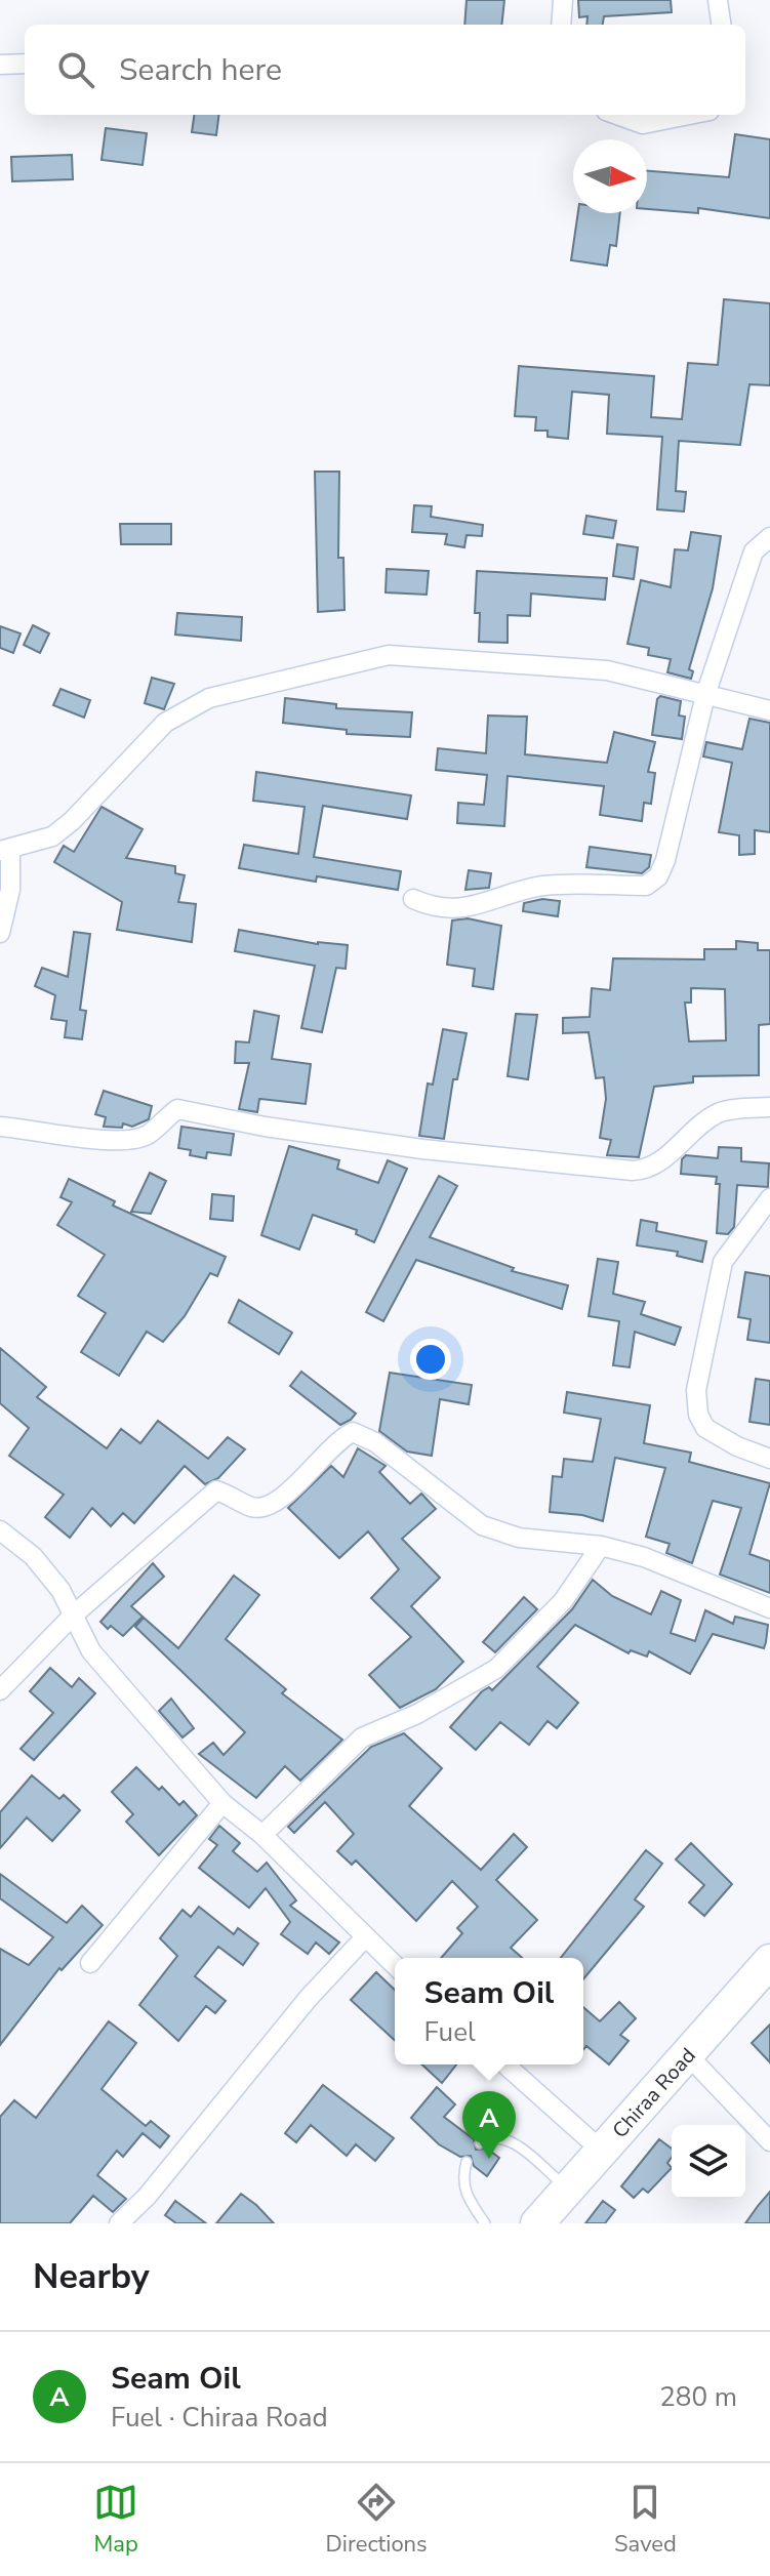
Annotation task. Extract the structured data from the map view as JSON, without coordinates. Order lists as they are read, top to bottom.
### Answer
{
  "streets": {
    "highway": ["Chiraa Road"]
  },
  "north": "right",
  "page": {
    "search": "Search here",
    "popup": ["Seam Oil", "Fuel"],
    "pins": "A",
    "heading": "Nearby",
    "list": [
      {
        "mark": "A",
        "name": "Seam Oil",
        "note": "Fuel · Chiraa Road",
        "value": "280 m"
      }
    ],
    "nav": ["Map", "Directions", "Saved"]
  }
}
